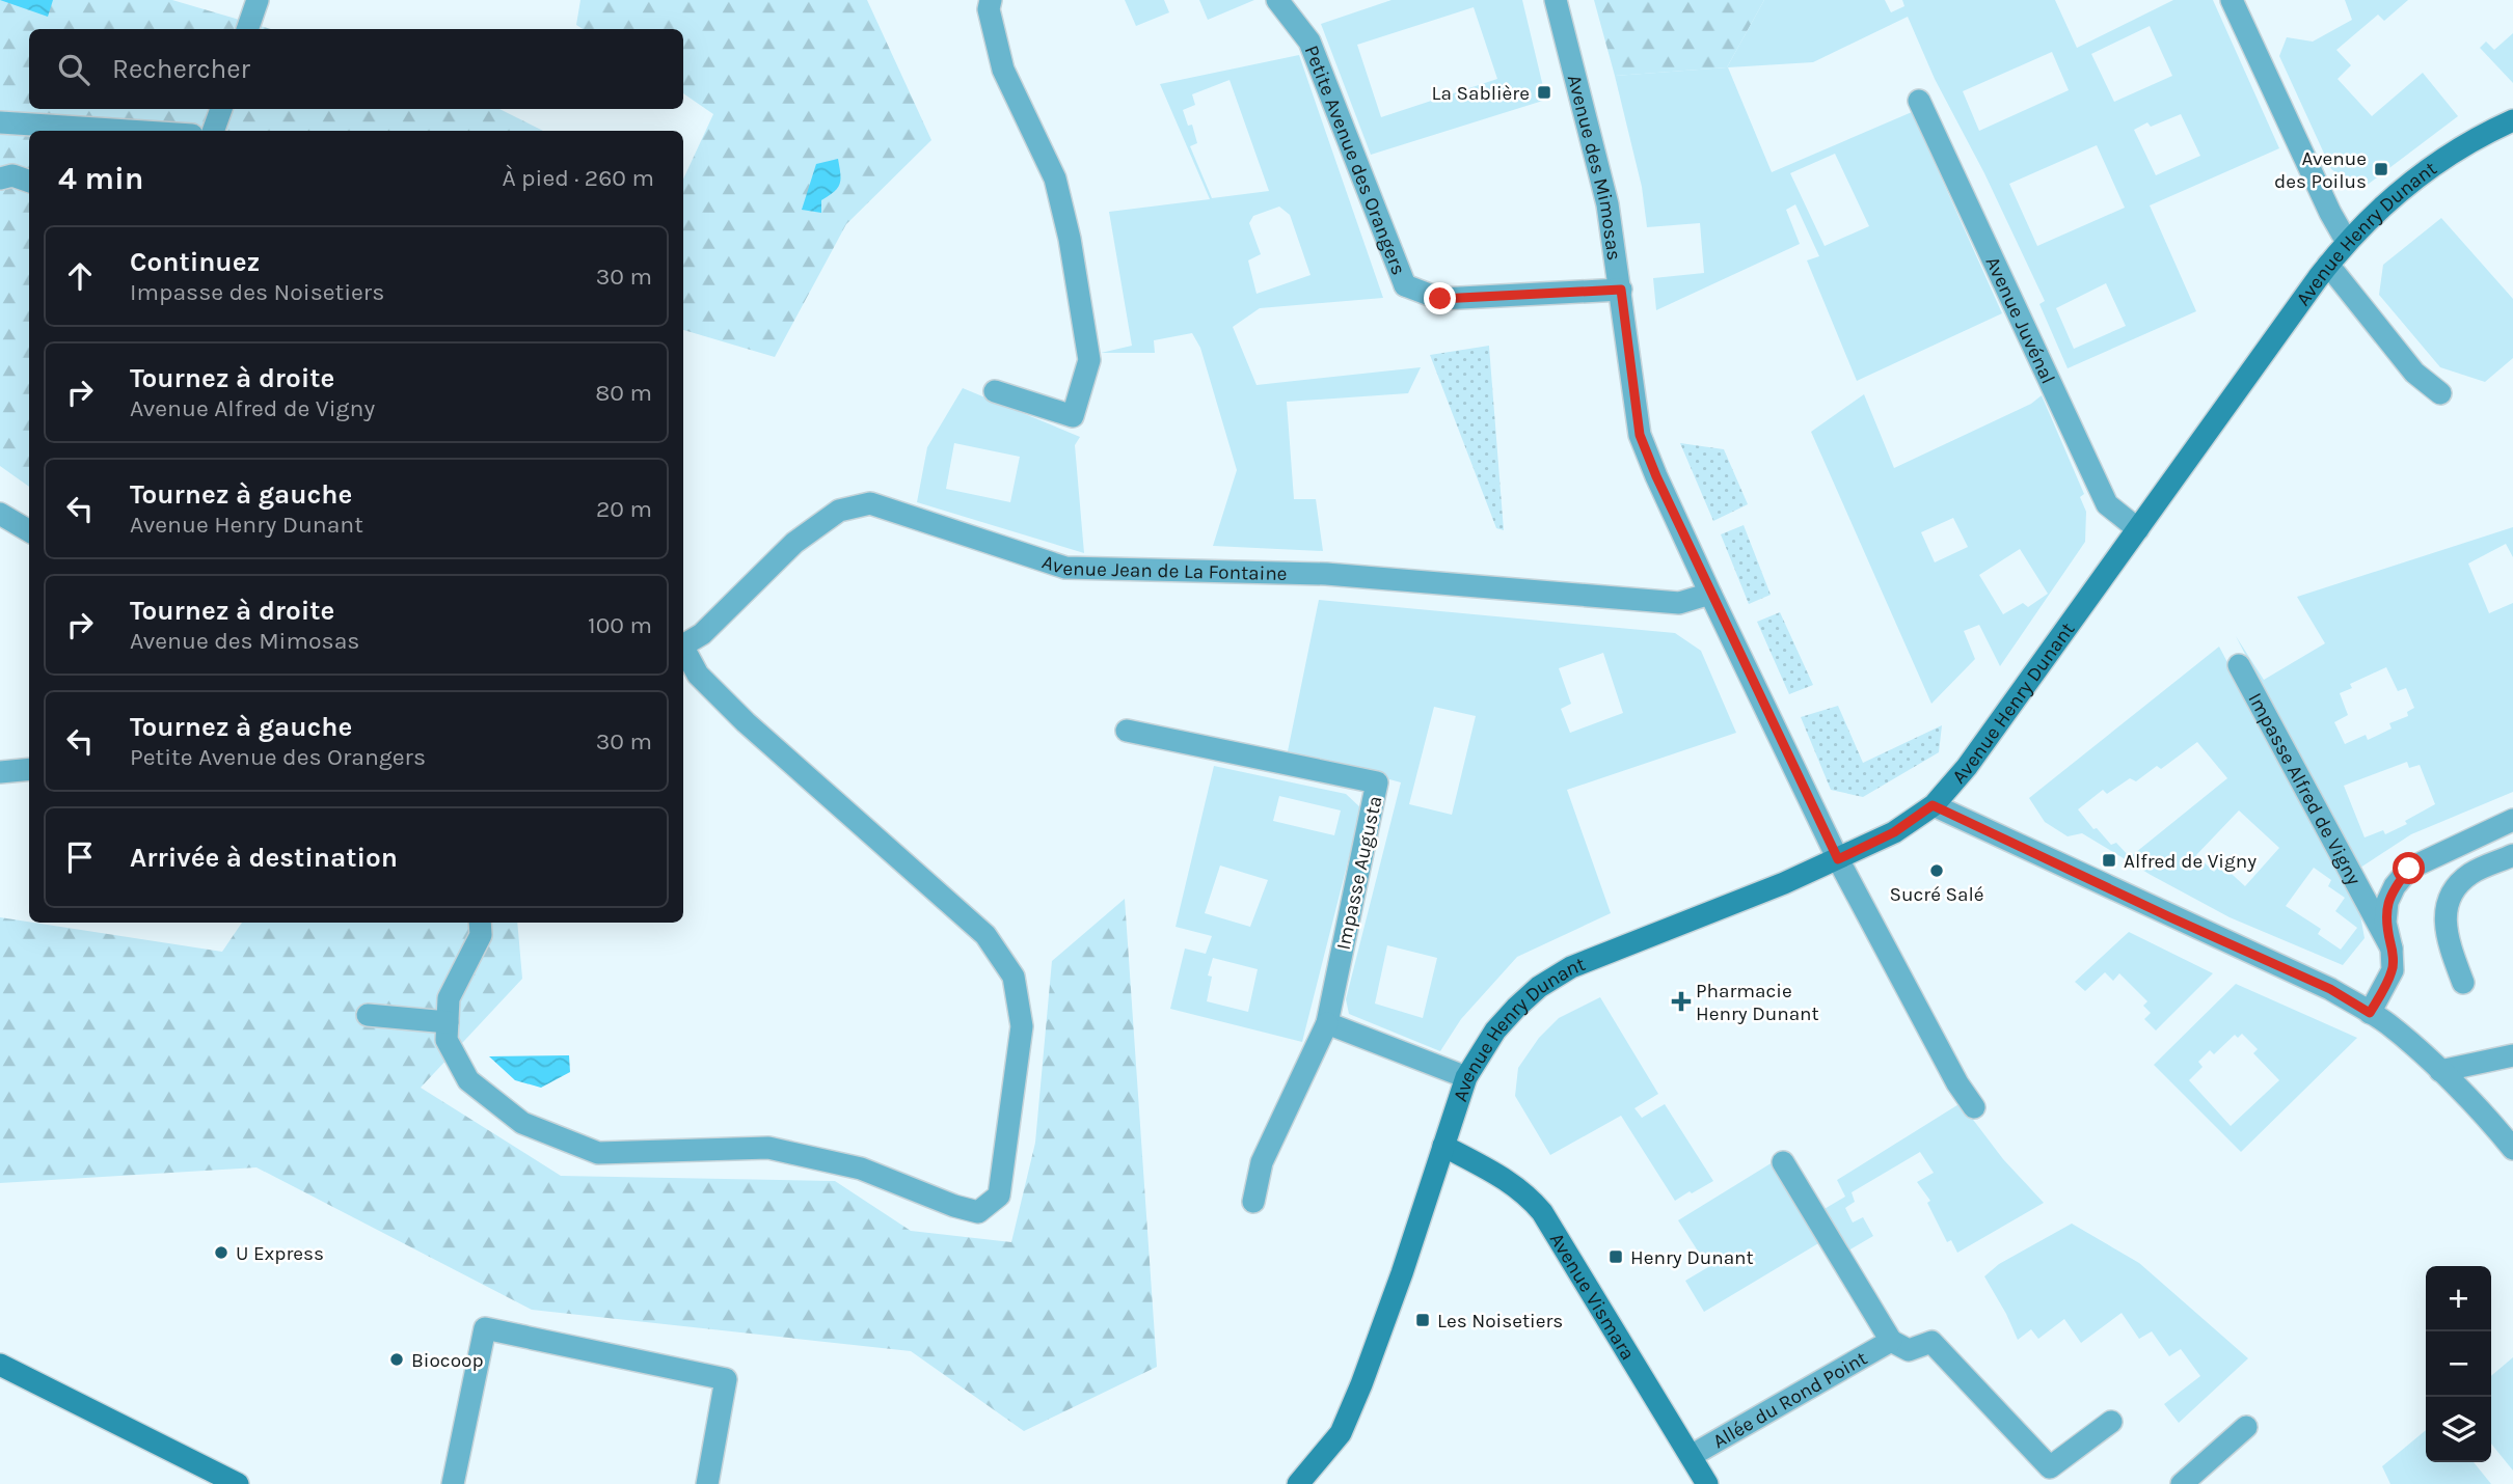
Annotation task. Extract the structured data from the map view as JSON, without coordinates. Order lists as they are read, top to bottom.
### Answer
{
  "streets": {
    "street": [
      "Petite Avenue des Orangers",
      "Avenue des Mimosas",
      "Avenue Henry Dunant",
      "Avenue Juvénal",
      "Avenue Jean de La Fontaine",
      "Impasse Alfred de Vigny",
      "Impasse Augusta",
      "Avenue Vismara",
      "Allée du Rond Point"
    ]
  },
  "crossings": [
    ["Petite Avenue des Orangers", "Avenue des Mimosas"],
    ["Avenue des Mimosas", "Avenue Henry Dunant"],
    ["Avenue des Mimosas", "Avenue Jean de La Fontaine"],
    ["Avenue Henry Dunant", "Avenue Juvénal"],
    ["Avenue Henry Dunant", "Avenue Vismara"],
    ["Avenue Vismara", "Allée du Rond Point"]
  ],
  "places": {
    "transit": [
      "La Sablière",
      "Avenue des Poilus",
      "Alfred de Vigny",
      "Henry Dunant",
      "Les Noisetiers"
    ],
    "other": ["Sucré Salé", "U Express", "Biocoop"],
    "health": ["Pharmacie Henry Dunant"]
  },
  "page": {
    "search": "Rechercher",
    "heading": ["4 min", "À pied · 260 m"],
    "list": [
      ["Continuez", "Impasse des Noisetiers", "30 m"],
      ["Tournez à droite", "Avenue Alfred de Vigny", "80 m"],
      ["Tournez à gauche", "Avenue Henry Dunant", "20 m"],
      ["Tournez à droite", "Avenue des Mimosas", "100 m"],
      ["Tournez à gauche", "Petite Avenue des Orangers", "30 m"],
      "Arrivée à destination"
    ],
    "map_buttons": ["+", "−"]
  }
}
